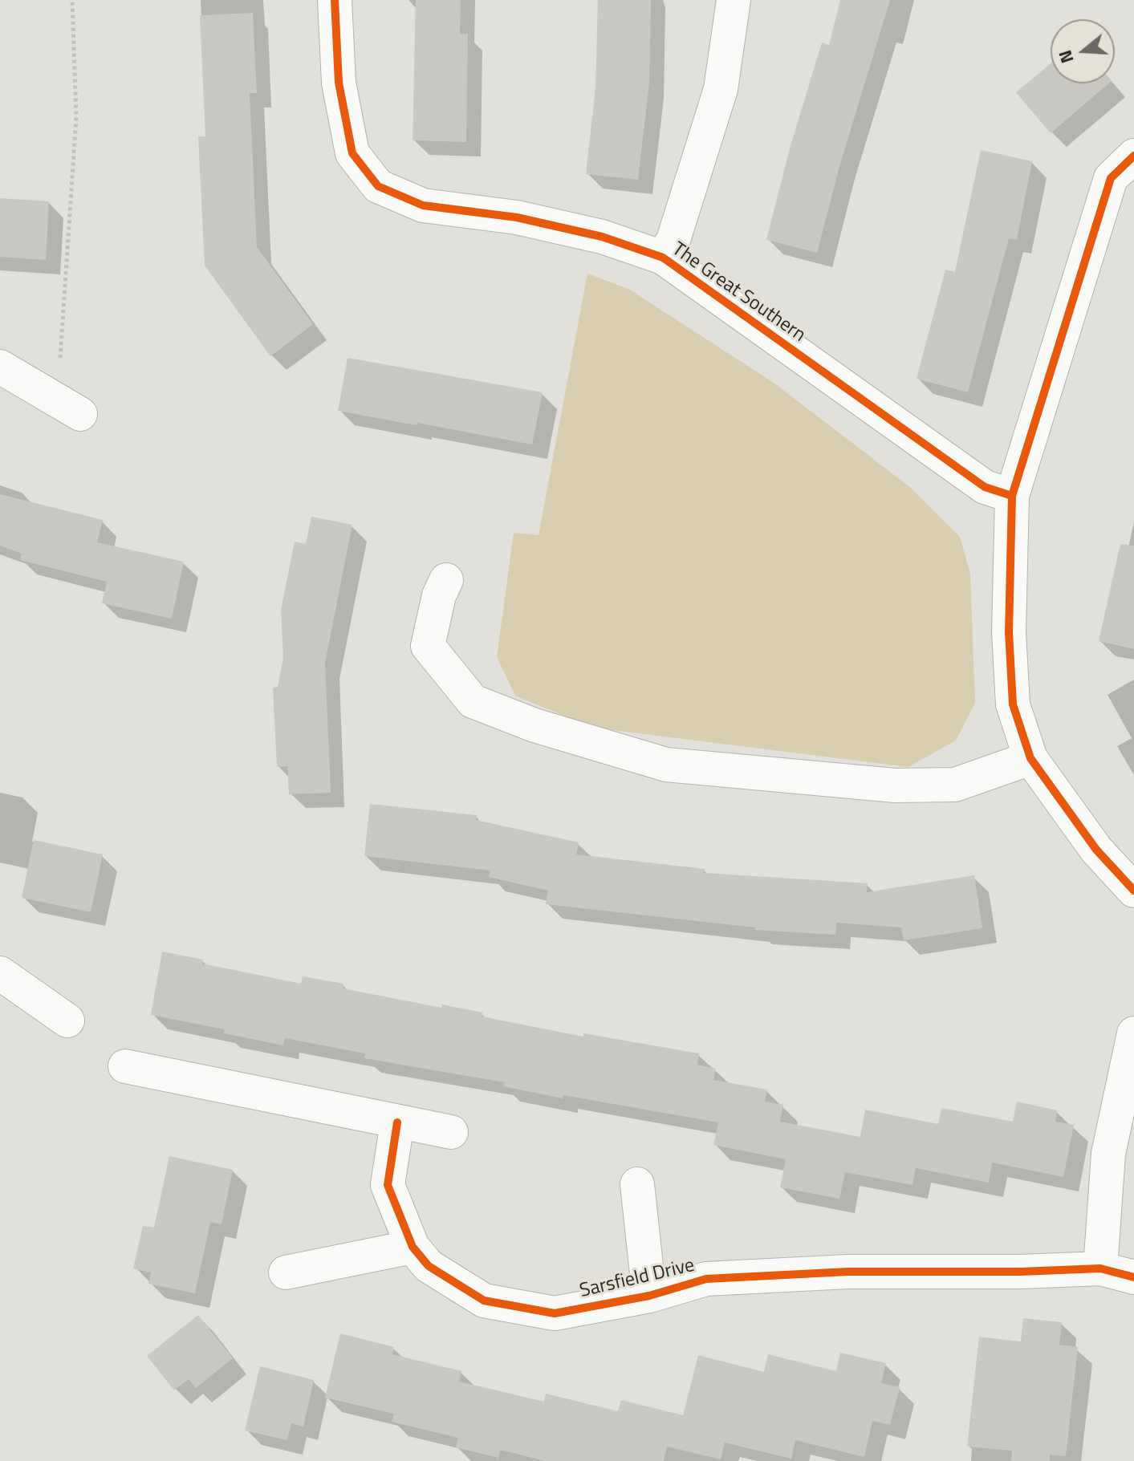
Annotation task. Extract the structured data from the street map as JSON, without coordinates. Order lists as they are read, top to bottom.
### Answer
{
  "streets": {
    "street": ["The Great Southern", "Sarsfield Drive"]
  },
  "north": "left"
}
